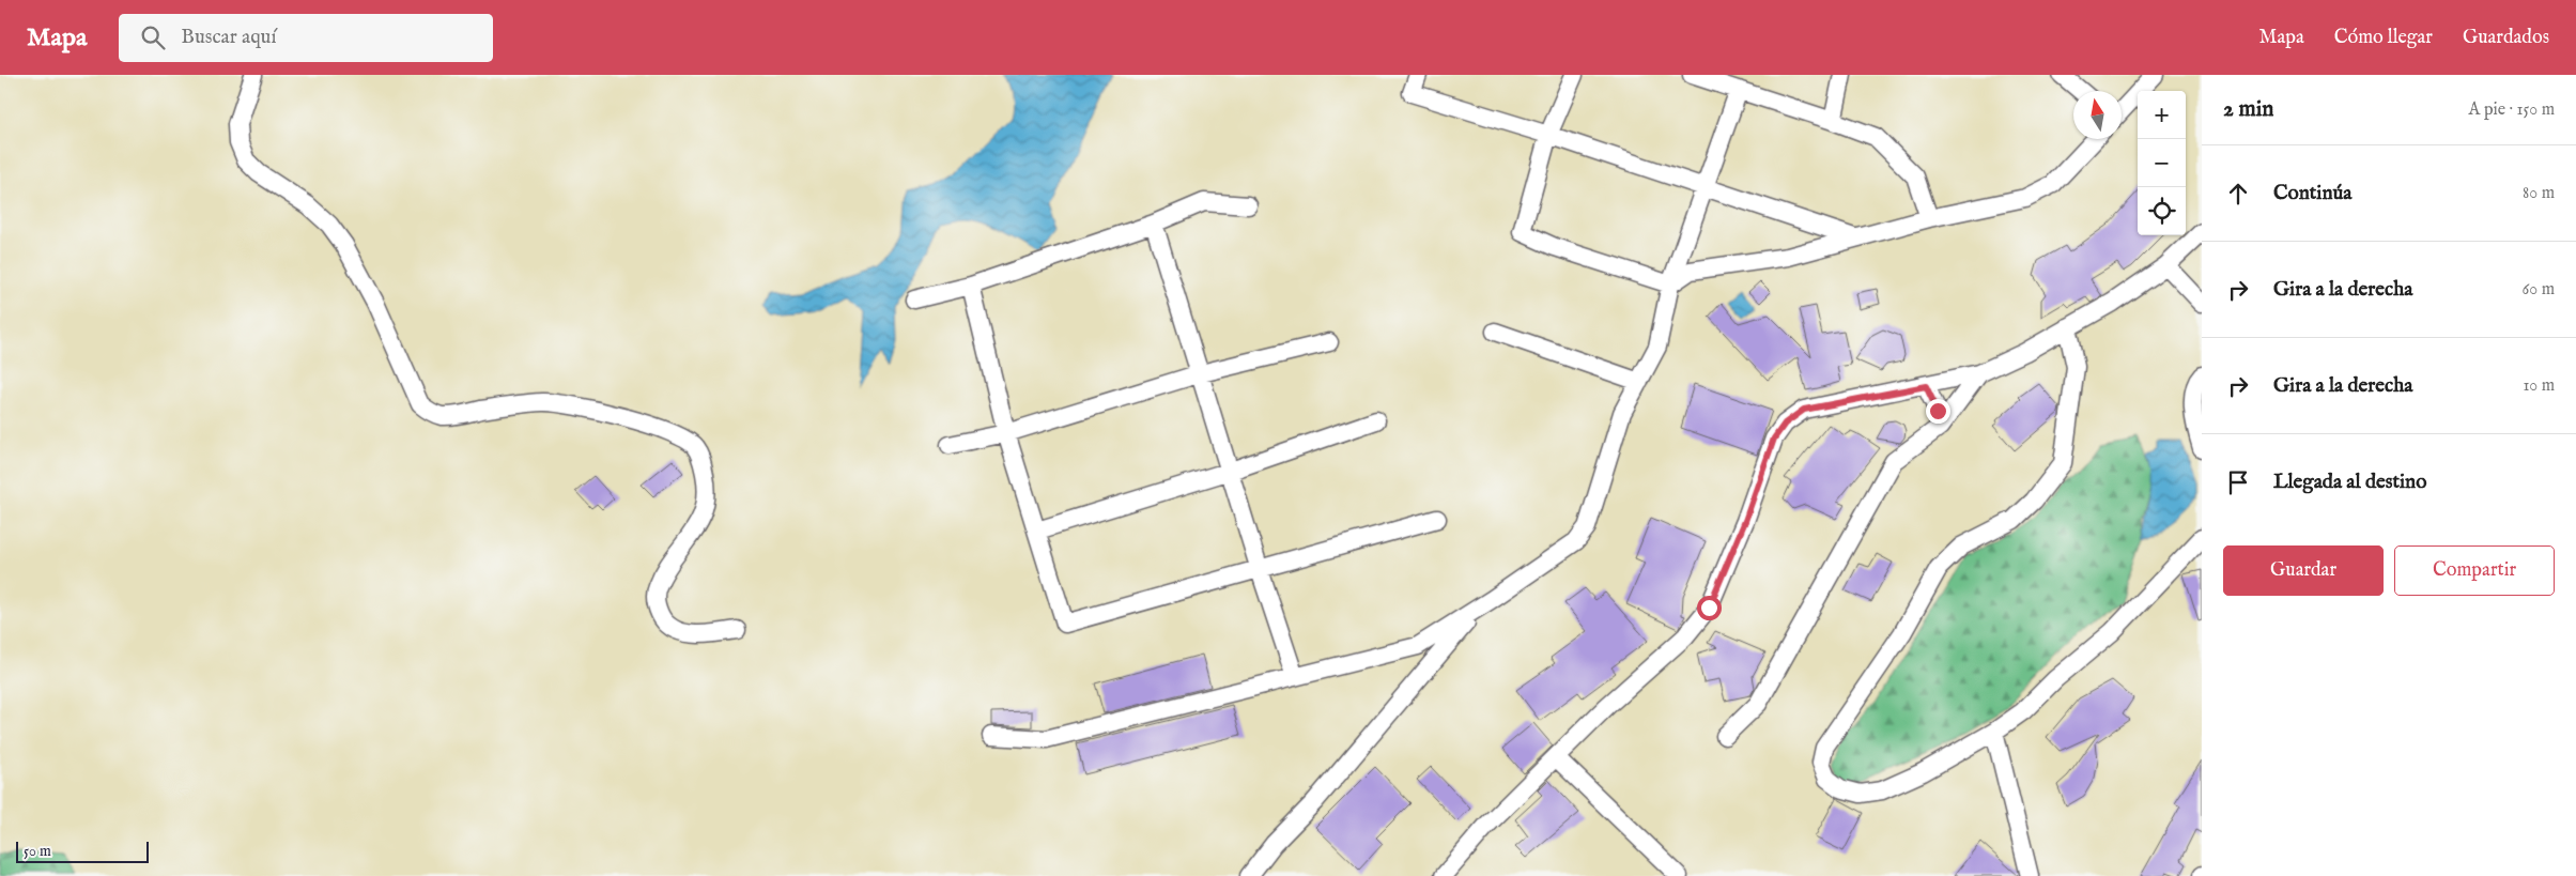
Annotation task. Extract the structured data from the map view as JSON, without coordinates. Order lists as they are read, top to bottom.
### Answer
{
  "scale_bar": "50 m",
  "north": "top",
  "page": {
    "header": "Mapa",
    "search": "Buscar aquí",
    "nav": ["Mapa", "Cómo llegar", "Guardados"],
    "heading": ["2 min", "A pie · 150 m"],
    "map_buttons": ["+", "−"],
    "list": [
      ["Continúa", "80 m"],
      ["Gira a la derecha", "60 m"],
      ["Gira a la derecha", "10 m"],
      "Llegada al destino"
    ],
    "buttons": ["Guardar", "Compartir"],
    "scale": "50 m"
  }
}
